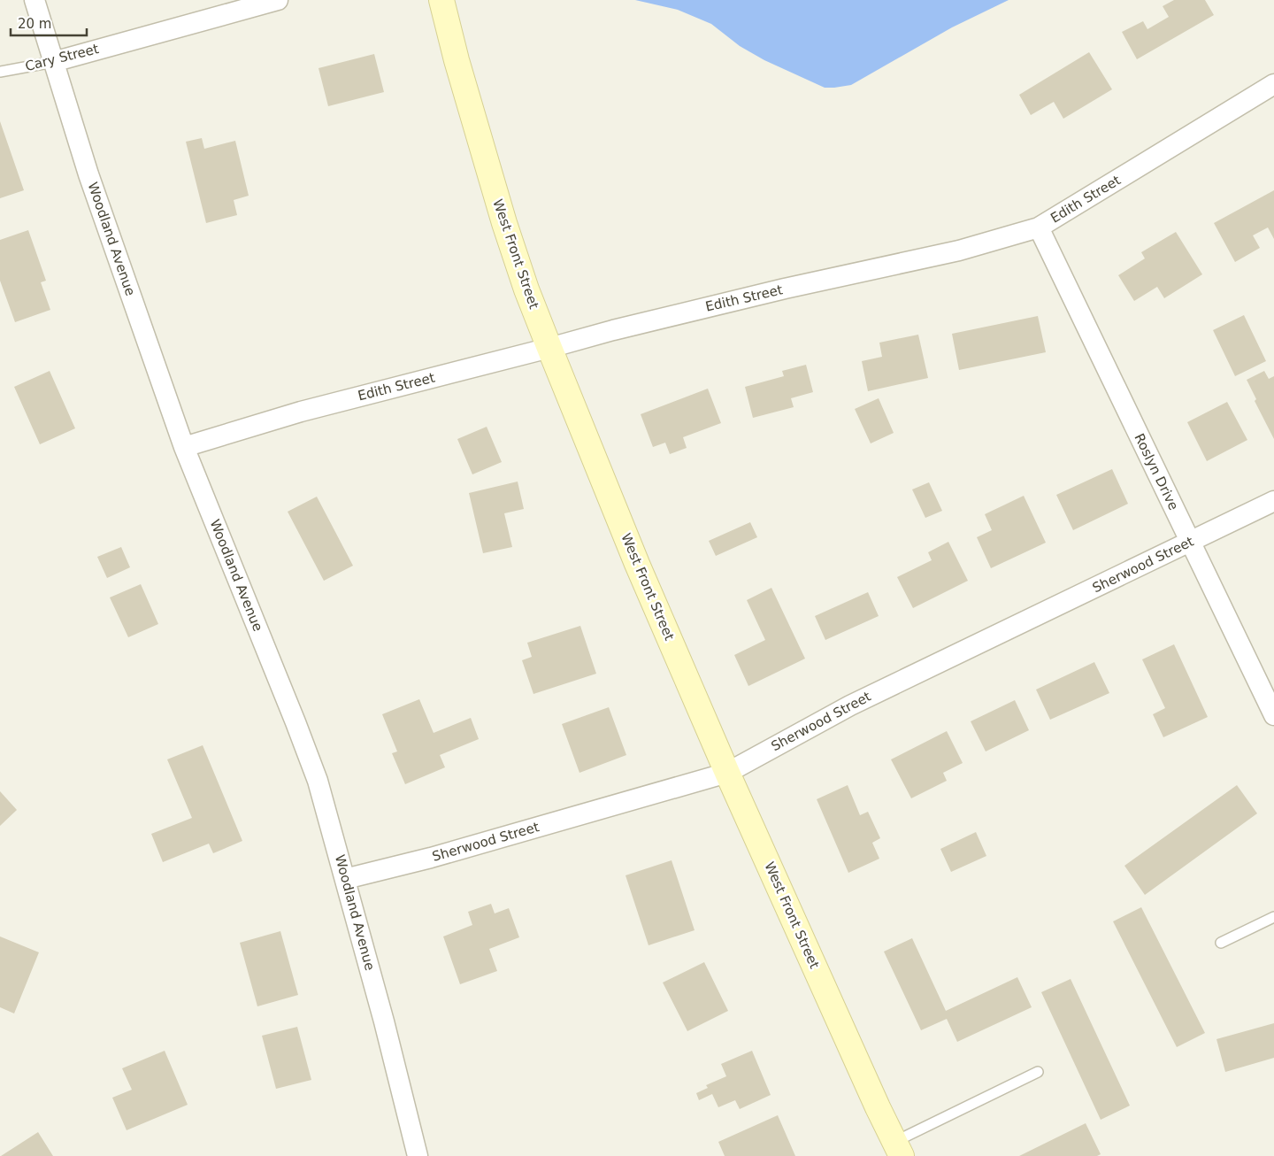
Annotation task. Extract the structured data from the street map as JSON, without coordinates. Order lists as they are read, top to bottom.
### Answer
{
  "streets": {
    "street": [
      "Cary Street",
      "Edith Street",
      "Woodland Avenue",
      "West Front Street",
      "Roslyn Drive",
      "Sherwood Street"
    ]
  },
  "crossings": [
    ["Cary Street", "Woodland Avenue"],
    ["Edith Street", "Woodland Avenue"],
    ["Edith Street", "West Front Street"],
    ["Edith Street", "Roslyn Drive"],
    ["Woodland Avenue", "Sherwood Street"],
    ["West Front Street", "Sherwood Street"],
    ["Roslyn Drive", "Sherwood Street"]
  ],
  "scale_bar": "20 m"
}
